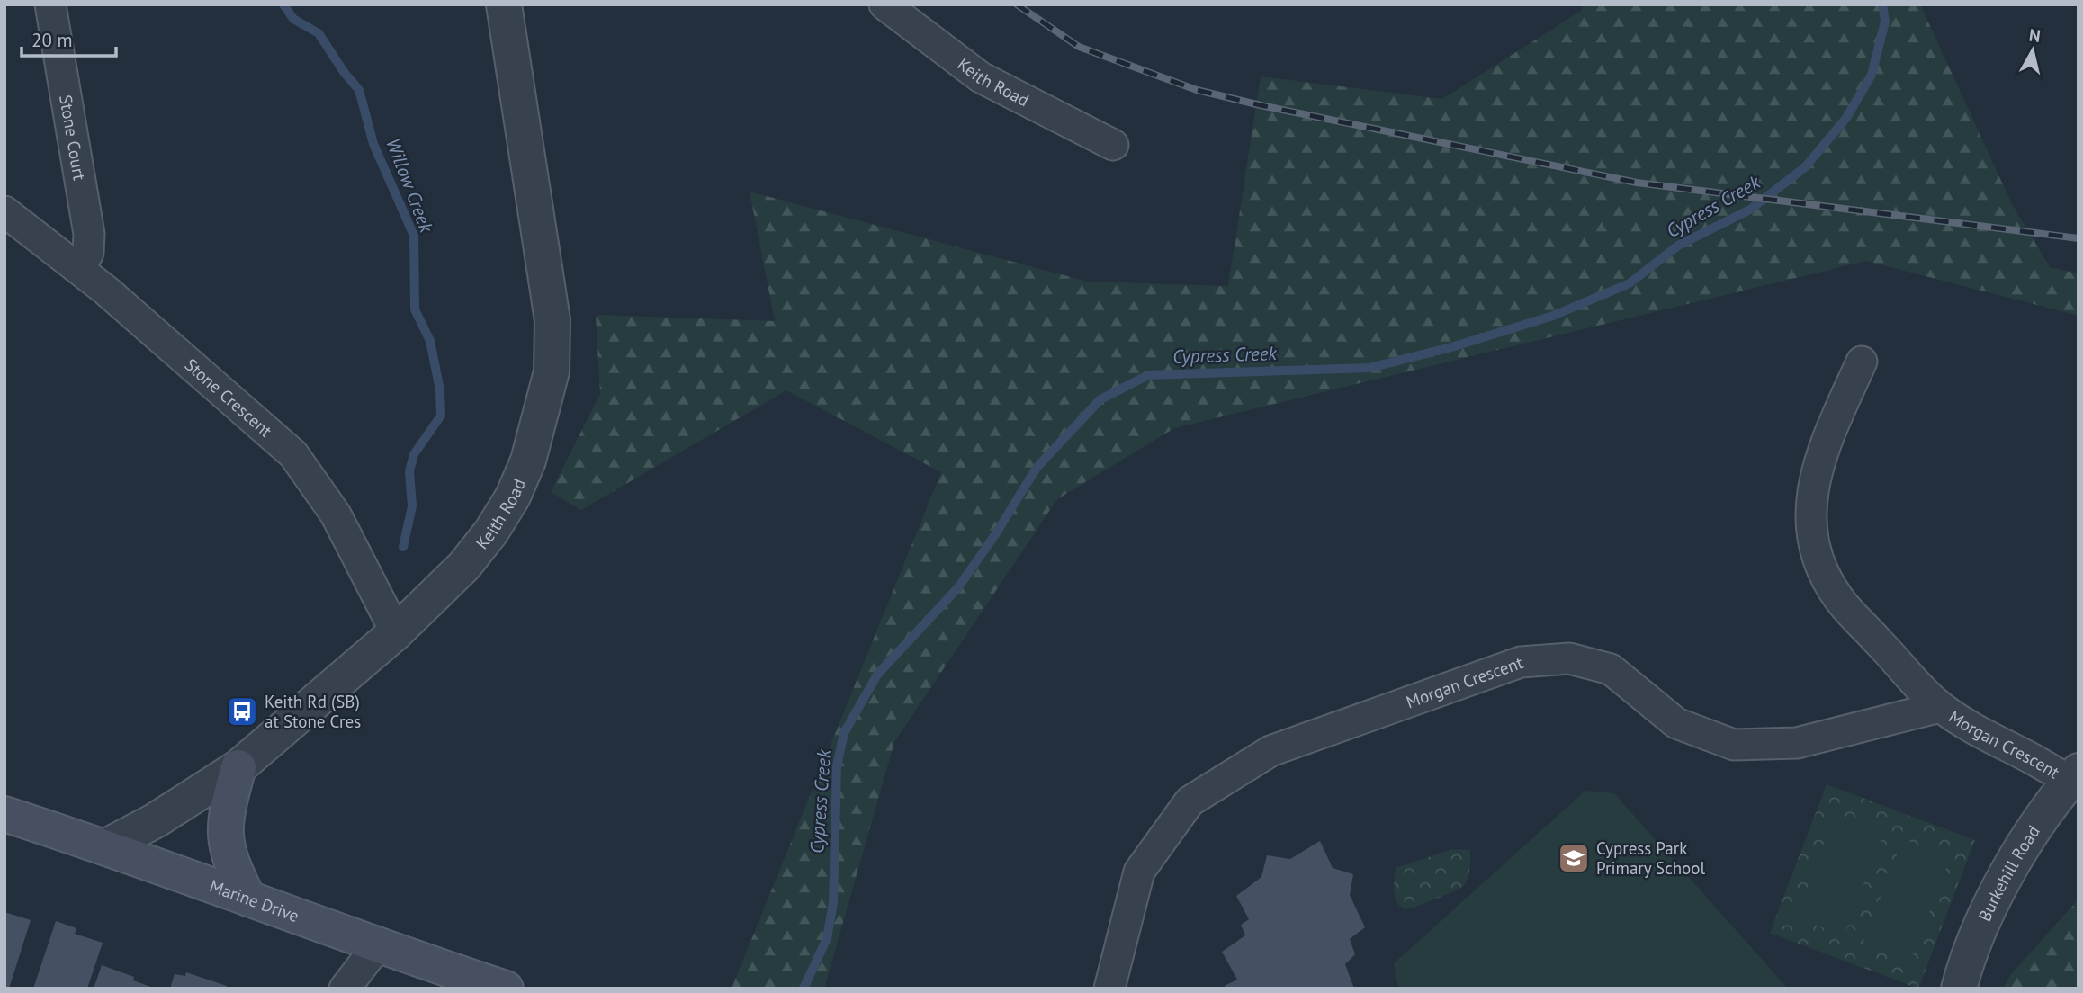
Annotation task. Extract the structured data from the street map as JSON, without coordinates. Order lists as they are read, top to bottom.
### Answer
{
  "streets": {
    "main road": ["Marine Drive"],
    "street": [
      "Keith Road",
      "Stone Court",
      "Stone Crescent",
      "Morgan Crescent",
      "Burkehill Road"
    ]
  },
  "crossings": [
    ["Keith Road", "Stone Crescent"],
    ["Keith Road", "Marine Drive"],
    ["Stone Court", "Stone Crescent"],
    ["Morgan Crescent", "Burkehill Road"]
  ],
  "water": ["Willow Creek", "Cypress Creek"],
  "places": {
    "bus stop": ["Keith Rd (SB) at Stone Cres"],
    "school or university": ["Cypress Park Primary School"]
  },
  "scale_bar": "20 m",
  "north": "top"
}
